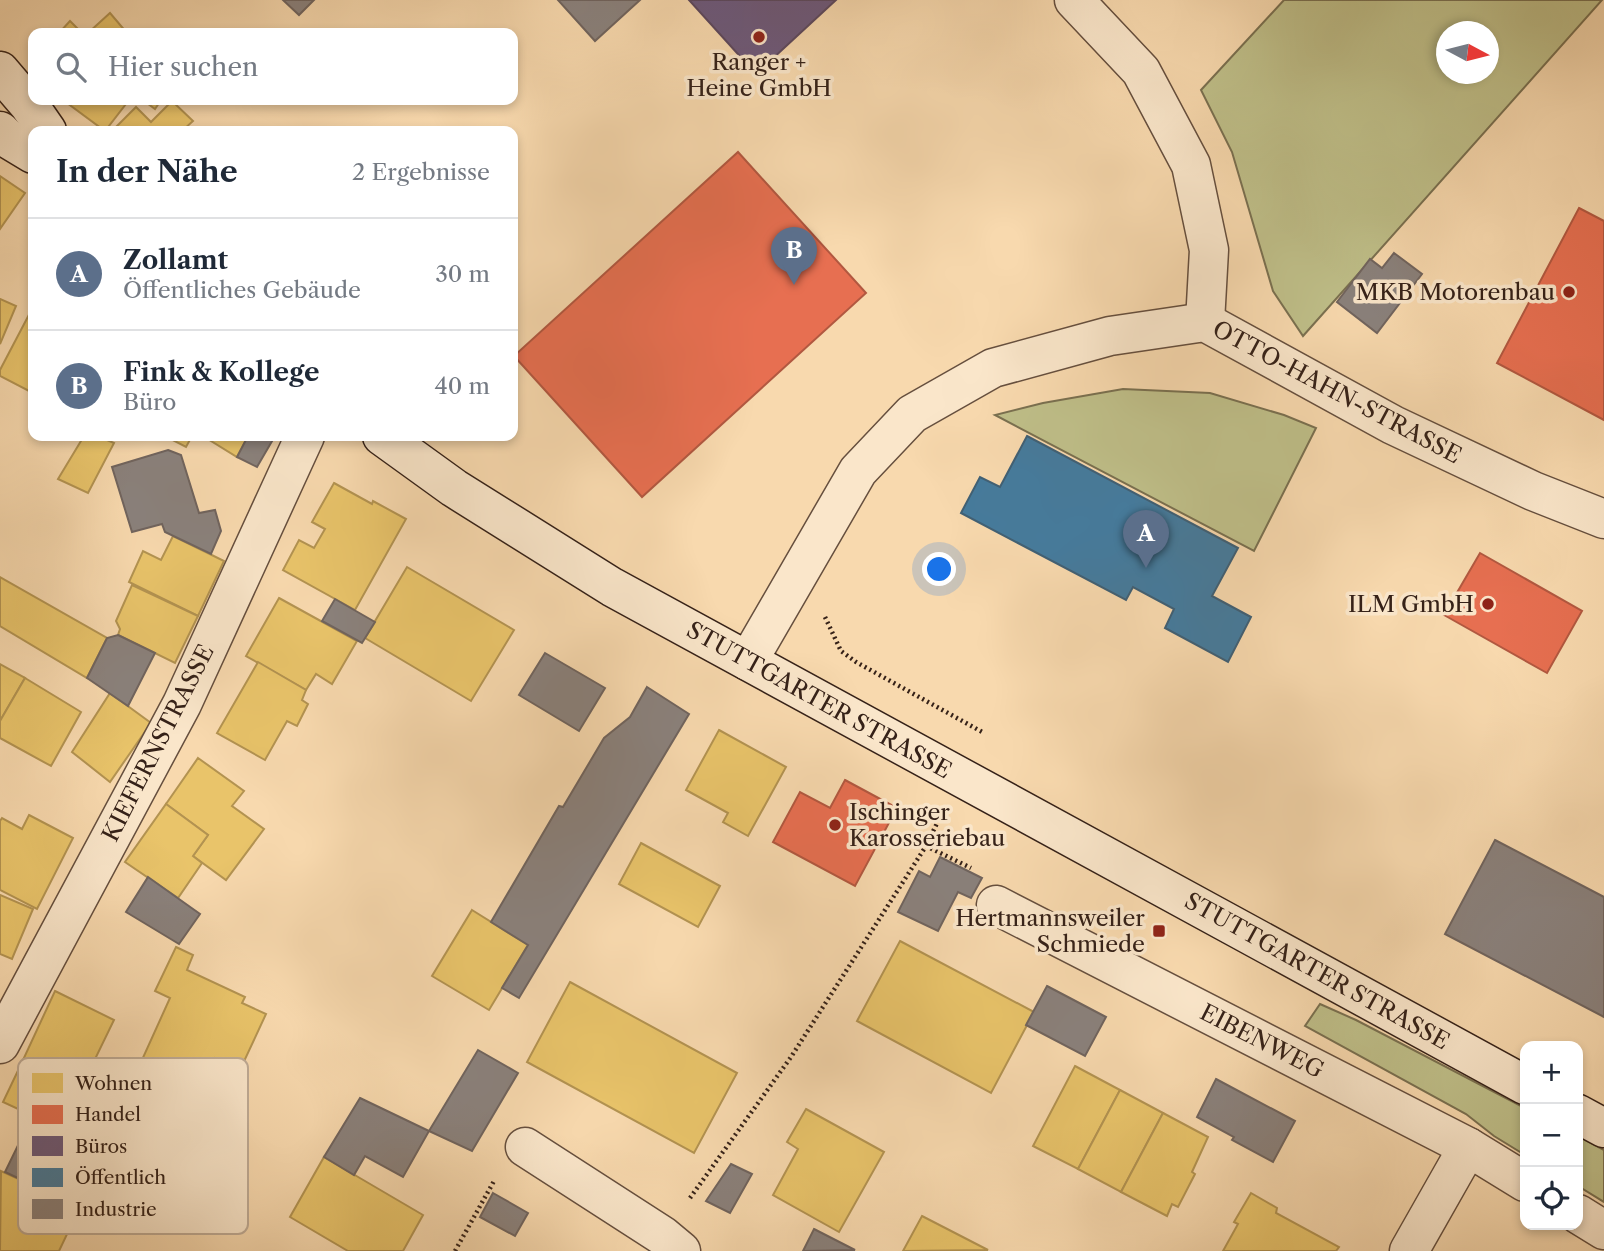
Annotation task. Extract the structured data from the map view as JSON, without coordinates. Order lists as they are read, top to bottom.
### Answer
{
  "streets": {
    "street": [
      "OTTO-HAHN-STRASSE",
      "STUTTGARTER STRASSE",
      "KIEFERNSTRASSE",
      "EIBENWEG"
    ]
  },
  "crossings": [
    ["OTTO-HAHN-STRASSE", "STUTTGARTER STRASSE"]
  ],
  "places": {
    "other": [
      "Ranger + Heine GmbH",
      "MKB Motorenbau",
      "ILM GmbH",
      "Ischinger Karosseriebau"
    ],
    "transit": ["Hertmannsweiler Schmiede"]
  },
  "legend": [
    "Wohnen",
    "Handel",
    "Büros",
    "Öffentlich",
    "Industrie"
  ],
  "north": "right",
  "page": {
    "search": "Hier suchen",
    "heading": ["In der Nähe", "2 Ergebnisse"],
    "list": [
      {
        "mark": "A",
        "name": "Zollamt",
        "note": "Öffentliches Gebäude",
        "value": "30 m"
      },
      {
        "mark": "B",
        "name": "Fink & Kollege",
        "note": "Büro",
        "value": "40 m"
      }
    ],
    "pins": ["B", "A"],
    "map_buttons": ["+", "−"]
  }
}
